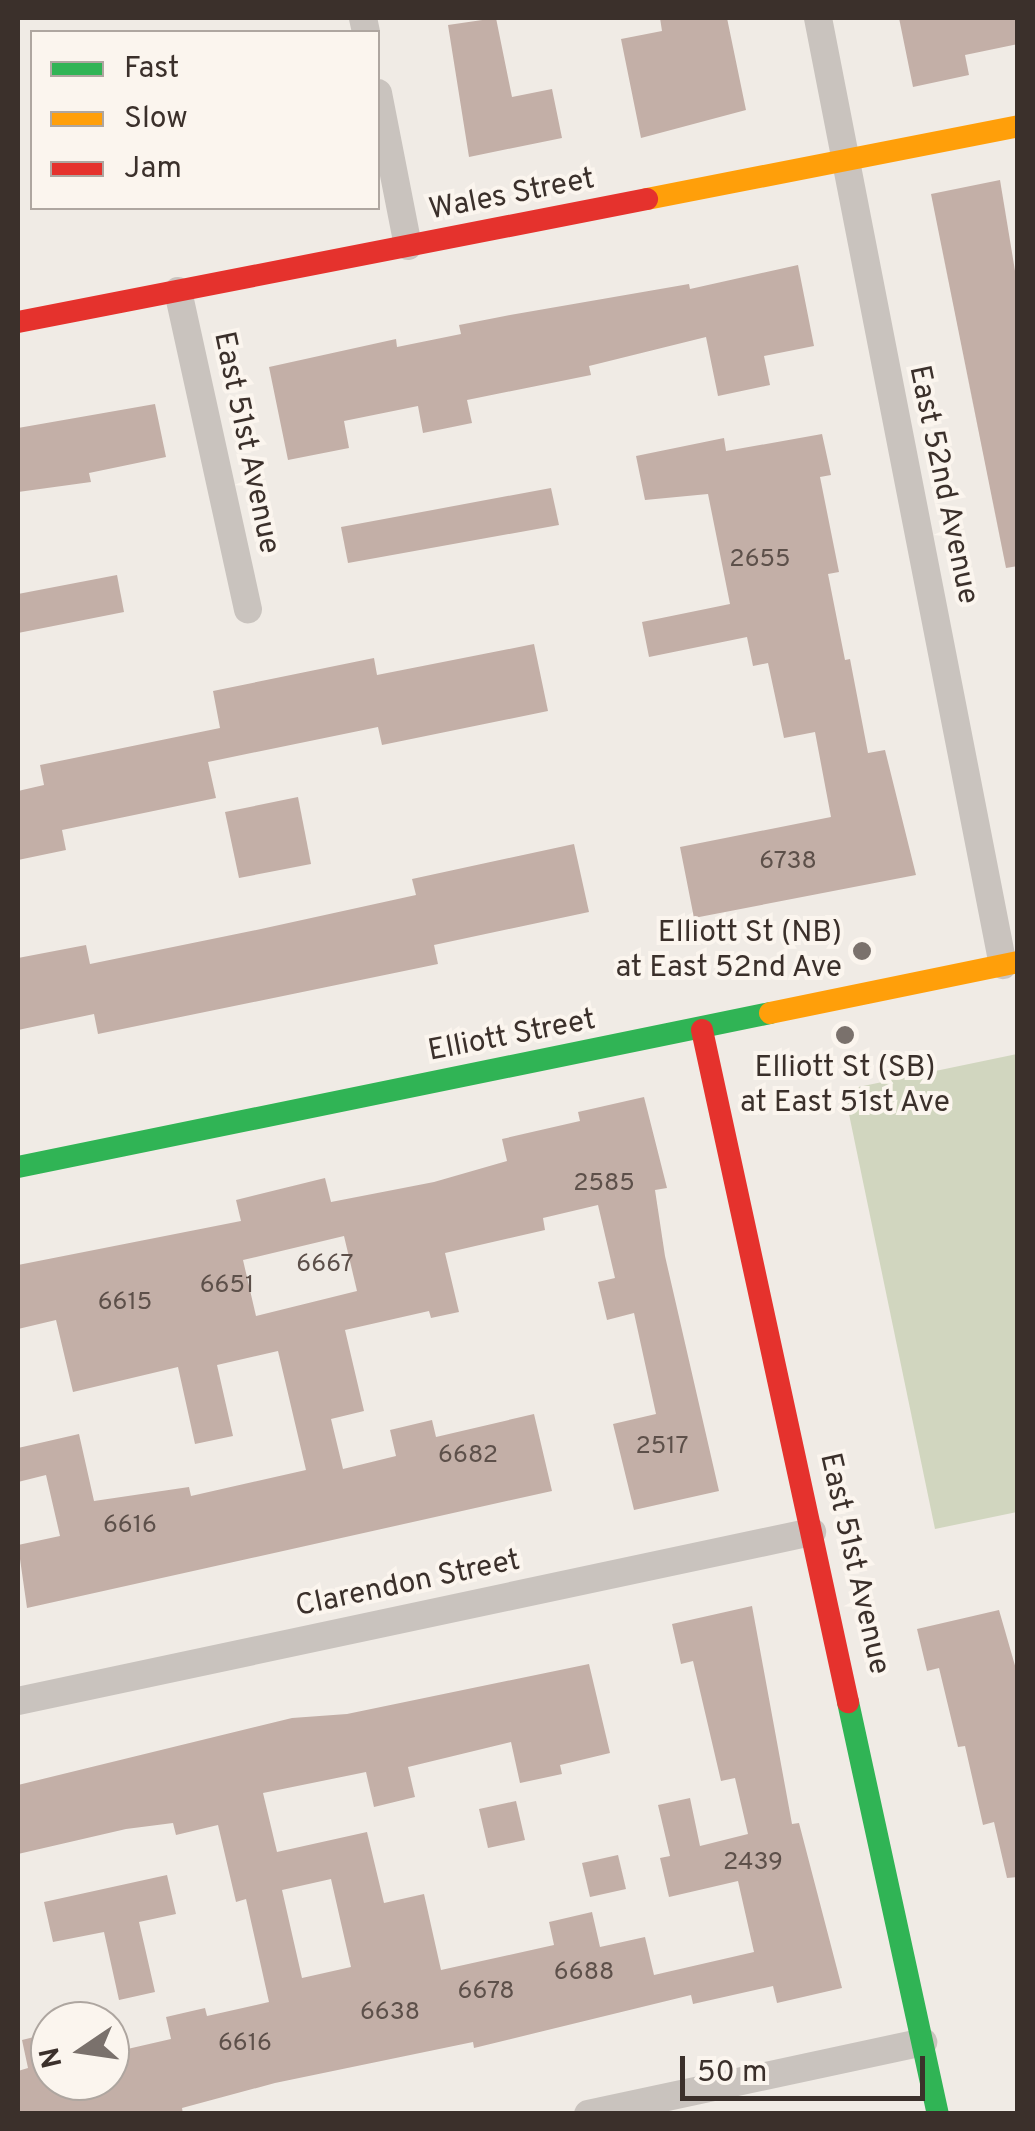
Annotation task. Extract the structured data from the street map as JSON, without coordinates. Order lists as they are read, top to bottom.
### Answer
{
  "streets": {
    "street": [
      "Wales Street",
      "East 51st Avenue",
      "East 52nd Avenue",
      "Elliott Street",
      "Clarendon Street"
    ]
  },
  "crossings": [
    ["Wales Street", "East 51st Avenue"],
    ["Wales Street", "East 52nd Avenue"],
    ["East 51st Avenue", "Elliott Street"],
    ["East 51st Avenue", "Clarendon Street"],
    ["East 52nd Avenue", "Elliott Street"]
  ],
  "places": ["Elliott St (NB) at East 52nd Ave", "Elliott St (SB) at East 51st Ave"],
  "house_numbers": [
    "2655",
    "6738",
    "2585",
    "6667",
    "6651",
    "6615",
    "2517",
    "6682",
    "6616",
    "2439",
    "6688",
    "6678",
    "6638",
    "6616"
  ],
  "legend": ["Fast", "Slow", "Jam"],
  "scale_bar": "50 m",
  "north": "left"
}
